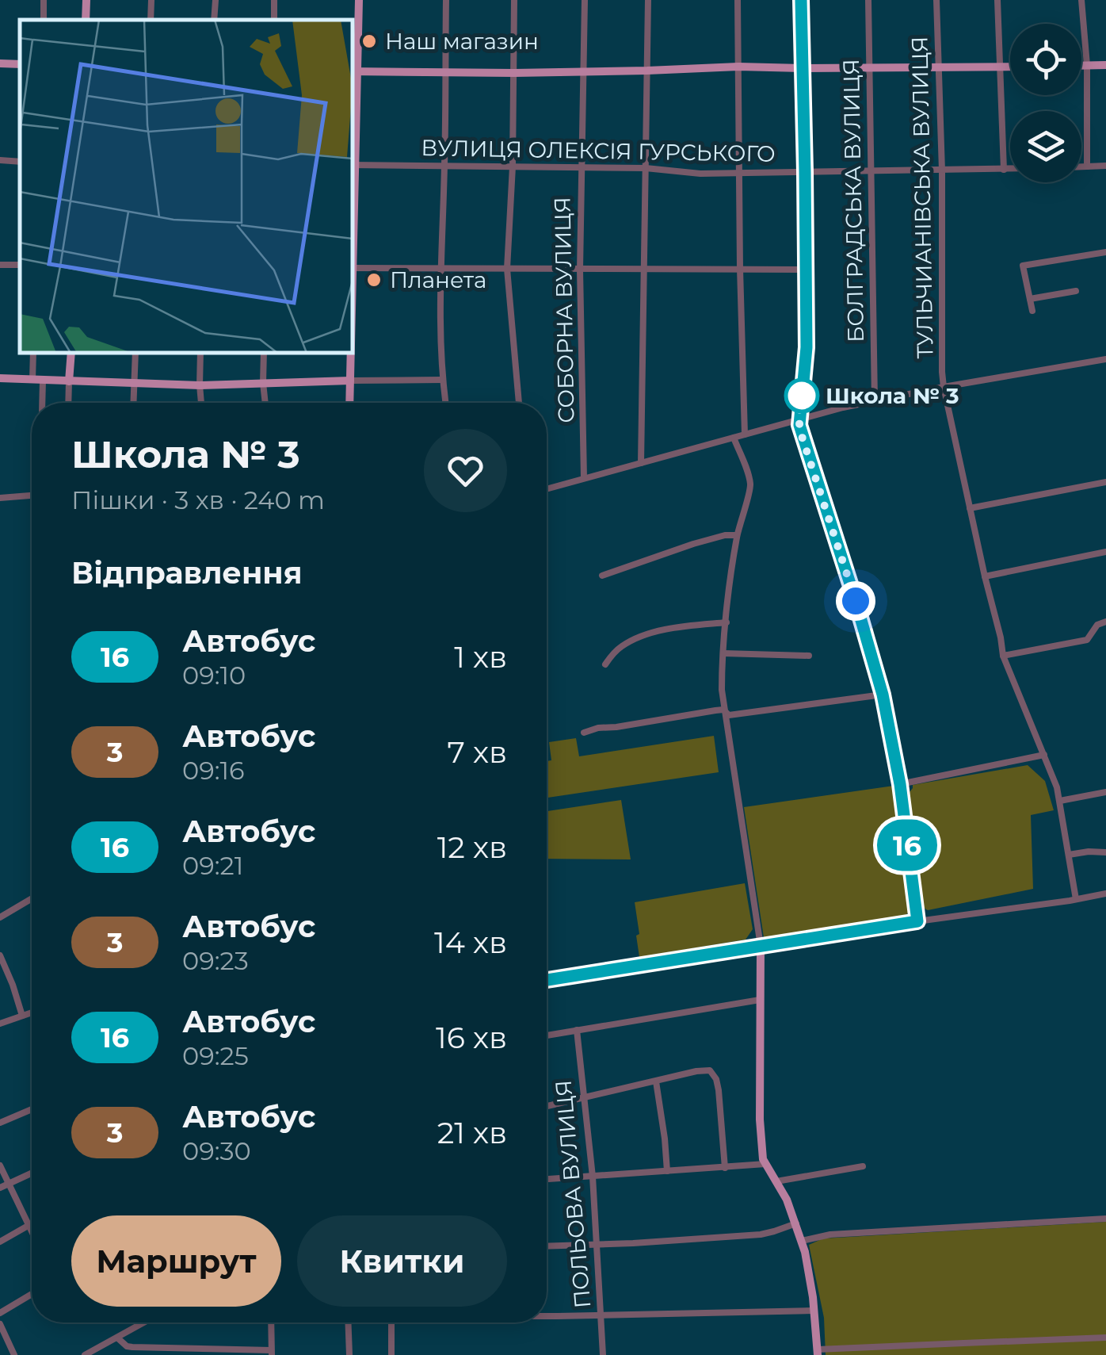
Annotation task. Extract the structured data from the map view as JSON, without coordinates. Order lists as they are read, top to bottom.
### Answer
{
  "streets": {
    "street": [
      "ВУЛИЦЯ ОЛЕКСІЯ ГУРСЬКОГО",
      "ТУЛЬЧИАНІВСЬКА ВУЛИЦЯ",
      "БОЛГРАДСЬКА ВУЛИЦЯ",
      "СОБОРНА ВУЛИЦЯ",
      "ПОЛЬОВА ВУЛИЦЯ"
    ]
  },
  "crossings": [
    ["ВУЛИЦЯ ОЛЕКСІЯ ГУРСЬКОГО", "ТУЛЬЧИАНІВСЬКА ВУЛИЦЯ"],
    ["ВУЛИЦЯ ОЛЕКСІЯ ГУРСЬКОГО", "БОЛГРАДСЬКА ВУЛИЦЯ"],
    ["ВУЛИЦЯ ОЛЕКСІЯ ГУРСЬКОГО", "СОБОРНА ВУЛИЦЯ"]
  ],
  "places": ["Наш магазин", "Планета", "Школа № 3"],
  "lines": ["bus line 16"],
  "page": {
    "on_map": "16",
    "heading": [
      ["Школа № 3", "Пішки · 3 хв · 240 m"],
      "Відправлення"
    ],
    "list": [
      {
        "mark": "16",
        "name": "Автобус",
        "note": "09:10",
        "value": "1 хв"
      },
      {
        "mark": "3",
        "name": "Автобус",
        "note": "09:16",
        "value": "7 хв"
      },
      {
        "mark": "16",
        "name": "Автобус",
        "note": "09:21",
        "value": "12 хв"
      },
      {
        "mark": "3",
        "name": "Автобус",
        "note": "09:23",
        "value": "14 хв"
      },
      {
        "mark": "16",
        "name": "Автобус",
        "note": "09:25",
        "value": "16 хв"
      },
      {
        "mark": "3",
        "name": "Автобус",
        "note": "09:30",
        "value": "21 хв"
      }
    ],
    "buttons": ["Маршрут", "Квитки"]
  }
}
